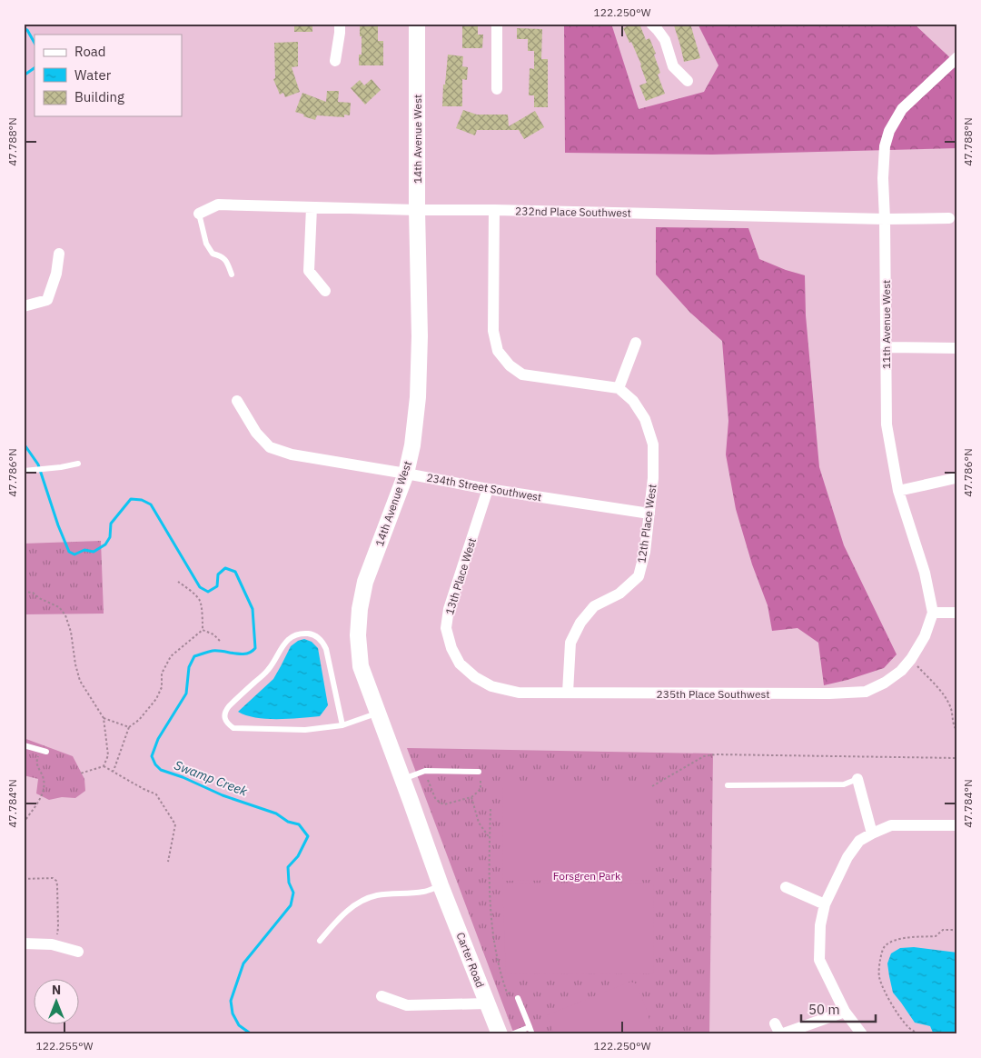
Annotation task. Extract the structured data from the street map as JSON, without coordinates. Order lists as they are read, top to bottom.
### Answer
{
  "streets": {
    "street": [
      "14th Avenue West",
      "232nd Place Southwest",
      "11th Avenue West",
      "234th Street Southwest",
      "12th Place West",
      "13th Place West",
      "235th Place Southwest",
      "Carter Road"
    ]
  },
  "crossings": [
    ["14th Avenue West", "232nd Place Southwest"],
    ["14th Avenue West", "234th Street Southwest"],
    ["14th Avenue West", "Carter Road"],
    ["232nd Place Southwest", "11th Avenue West"],
    ["11th Avenue West", "235th Place Southwest"],
    ["234th Street Southwest", "12th Place West"],
    ["234th Street Southwest", "13th Place West"],
    ["12th Place West", "235th Place Southwest"],
    ["13th Place West", "235th Place Southwest"]
  ],
  "water": ["Swamp Creek"],
  "parks": ["Forsgren Park"],
  "legend": ["Road", "Water", "Building"],
  "scale_bar": "50 m",
  "north": "top",
  "coordinates": [
    "122.250°W",
    "47.788°N",
    "47.786°N",
    "47.784°N",
    "122.255°W"
  ]
}
